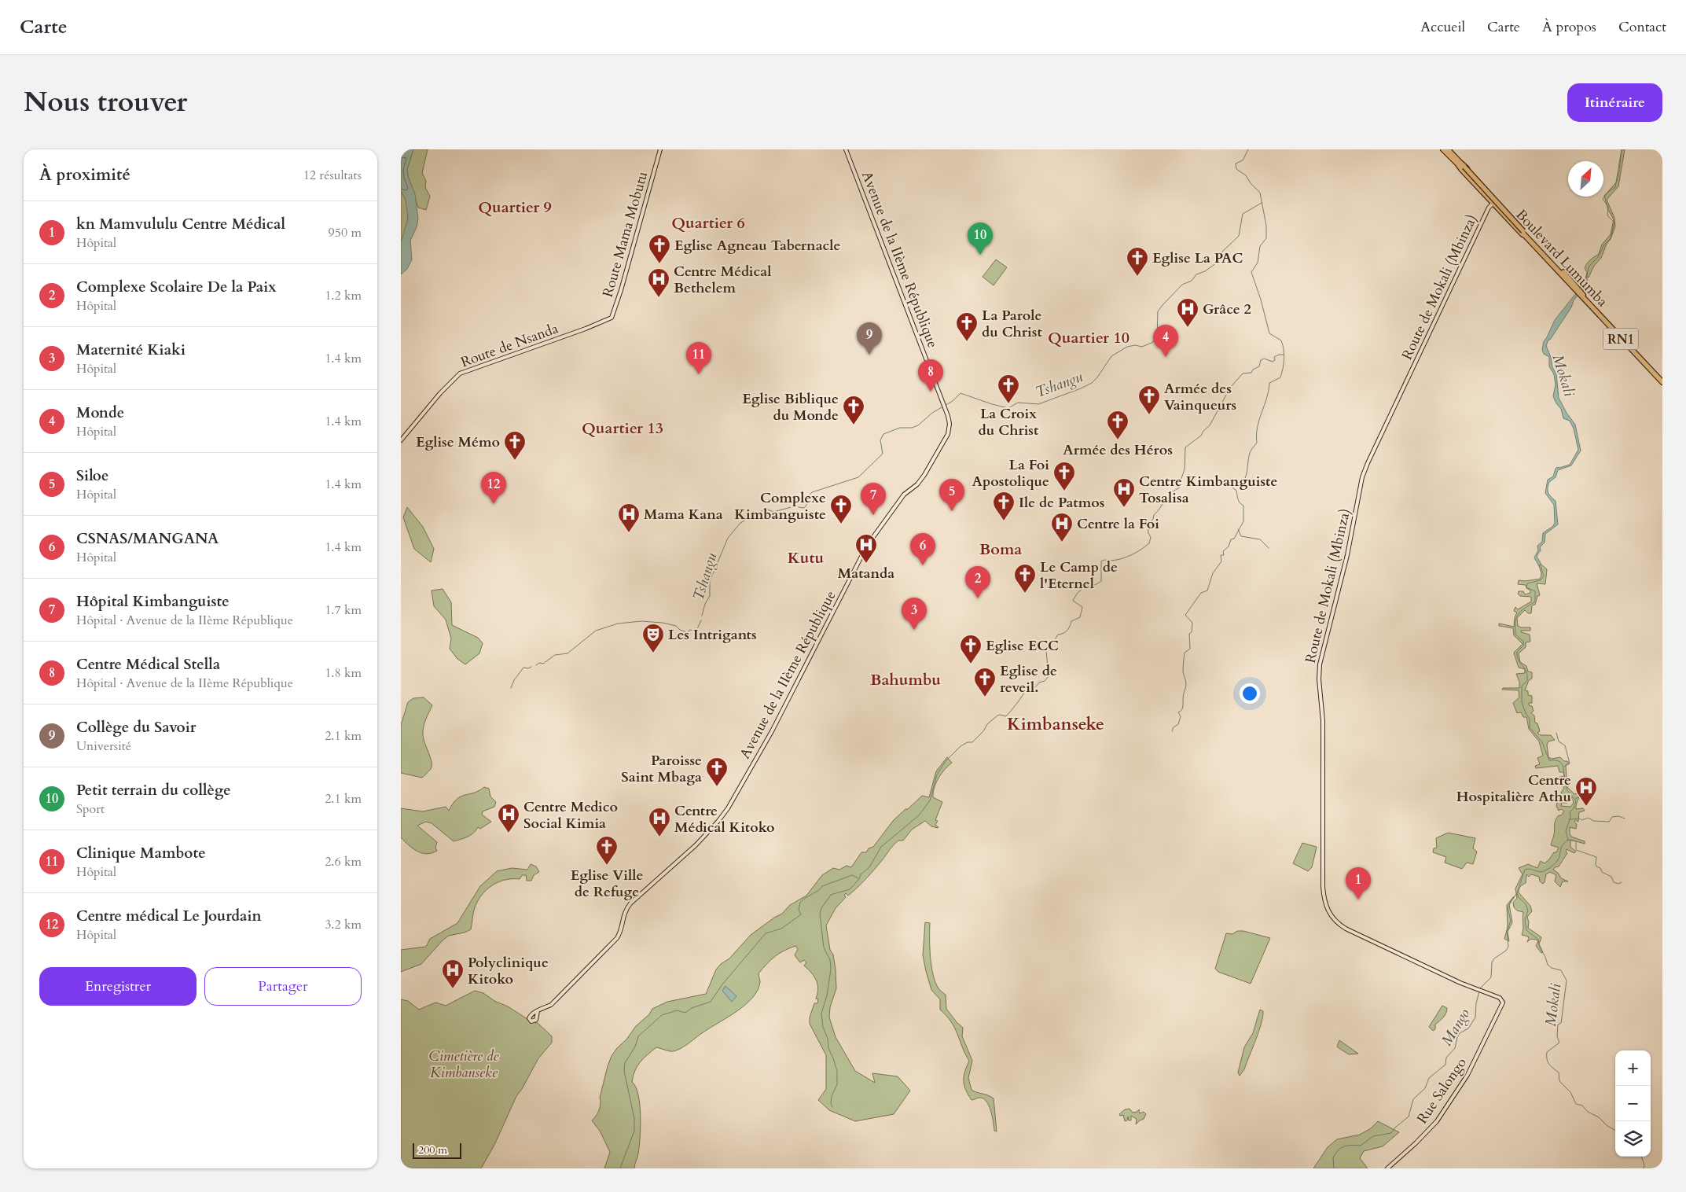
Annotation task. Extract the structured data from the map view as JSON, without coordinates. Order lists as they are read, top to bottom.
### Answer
{
  "streets": {
    "highway": ["Boulevard Lumumba", "RN1"],
    "street": [
      "Route Mama Mobutu",
      "Avenue de la IIème République",
      "Route de Mokali (Mbinza)",
      "Route de Nsanda",
      "Rue Salongo"
    ]
  },
  "crossings": [
    ["Route Mama Mobutu", "Route de Nsanda"],
    ["Route de Mokali (Mbinza)", "Rue Salongo"]
  ],
  "districts": [
    "Quartier 9",
    "Quartier 6",
    "Quartier 10",
    "Quartier 13",
    "Boma",
    "Kutu",
    "Bahumbu",
    "Kimbanseke"
  ],
  "water": ["Mokali", "Tshangu", "Mango"],
  "parks": ["Cimetière de Kimbanseke"],
  "places": {
    "church": [
      "Eglise Agneau Tabernacle",
      "Eglise La PAC",
      "La Parole du Christ",
      "La Croix du Christ",
      "Armée des Vainqueurs",
      "Eglise Biblique du Monde",
      "Armée des Héros",
      "Eglise Mémo",
      "La Foi Apostolique",
      "Ile de Patmos",
      "Complexe Kimbanguiste",
      "Le Camp de l'Eternel",
      "Eglise ECC",
      "Eglise de reveil.",
      "Paroisse Saint Mbaga",
      "Eglise Ville de Refuge"
    ],
    "hospital": [
      "Centre Médical Bethelem",
      "Grâce 2",
      "Centre Kimbanguiste Tosalisa",
      "Mama Kana",
      "Centre la Foi",
      "Matanda",
      "Centre Hospitalière Athu",
      "Centre Medico Social Kimia",
      "Centre Médical Kitoko",
      "Polyclinique Kitoko"
    ],
    "theatre": ["Les Intrigants"]
  },
  "scale_bar": "200 m",
  "north": "top right",
  "page": {
    "header": "Carte",
    "nav": [
      "Accueil",
      "Carte",
      "À propos",
      "Contact"
    ],
    "title": "Nous trouver",
    "buttons": [
      "Itinéraire",
      ["Enregistrer", "Partager"]
    ],
    "heading": ["À proximité", "12 résultats"],
    "list": [
      {
        "mark": "1",
        "name": "kn Mamvululu Centre Médical",
        "note": "Hôpital",
        "value": "950 m"
      },
      {
        "mark": "2",
        "name": "Complexe Scolaire De la Paix",
        "note": "Hôpital",
        "value": "1.2 km"
      },
      {
        "mark": "3",
        "name": "Maternité Kiaki",
        "note": "Hôpital",
        "value": "1.4 km"
      },
      {
        "mark": "4",
        "name": "Monde",
        "note": "Hôpital",
        "value": "1.4 km"
      },
      {
        "mark": "5",
        "name": "Siloe",
        "note": "Hôpital",
        "value": "1.4 km"
      },
      {
        "mark": "6",
        "name": "CSNAS/MANGANA",
        "note": "Hôpital",
        "value": "1.4 km"
      },
      {
        "mark": "7",
        "name": "Hôpital Kimbanguiste",
        "note": "Hôpital · Avenue de la IIème République",
        "value": "1.7 km"
      },
      {
        "mark": "8",
        "name": "Centre Médical Stella",
        "note": "Hôpital · Avenue de la IIème République",
        "value": "1.8 km"
      },
      {
        "mark": "9",
        "name": "Collège du Savoir",
        "note": "Université",
        "value": "2.1 km"
      },
      {
        "mark": "10",
        "name": "Petit terrain du collège",
        "note": "Sport",
        "value": "2.1 km"
      },
      {
        "mark": "11",
        "name": "Clinique Mambote",
        "note": "Hôpital",
        "value": "2.6 km"
      },
      {
        "mark": "12",
        "name": "Centre médical Le Jourdain",
        "note": "Hôpital",
        "value": "3.2 km"
      }
    ],
    "pins": [
      "10",
      "9",
      "4",
      "11",
      "8",
      "12",
      "5",
      "7",
      "6",
      "2",
      "3",
      "1"
    ],
    "map_buttons": ["+", "−"],
    "scale": "200 m"
  }
}
